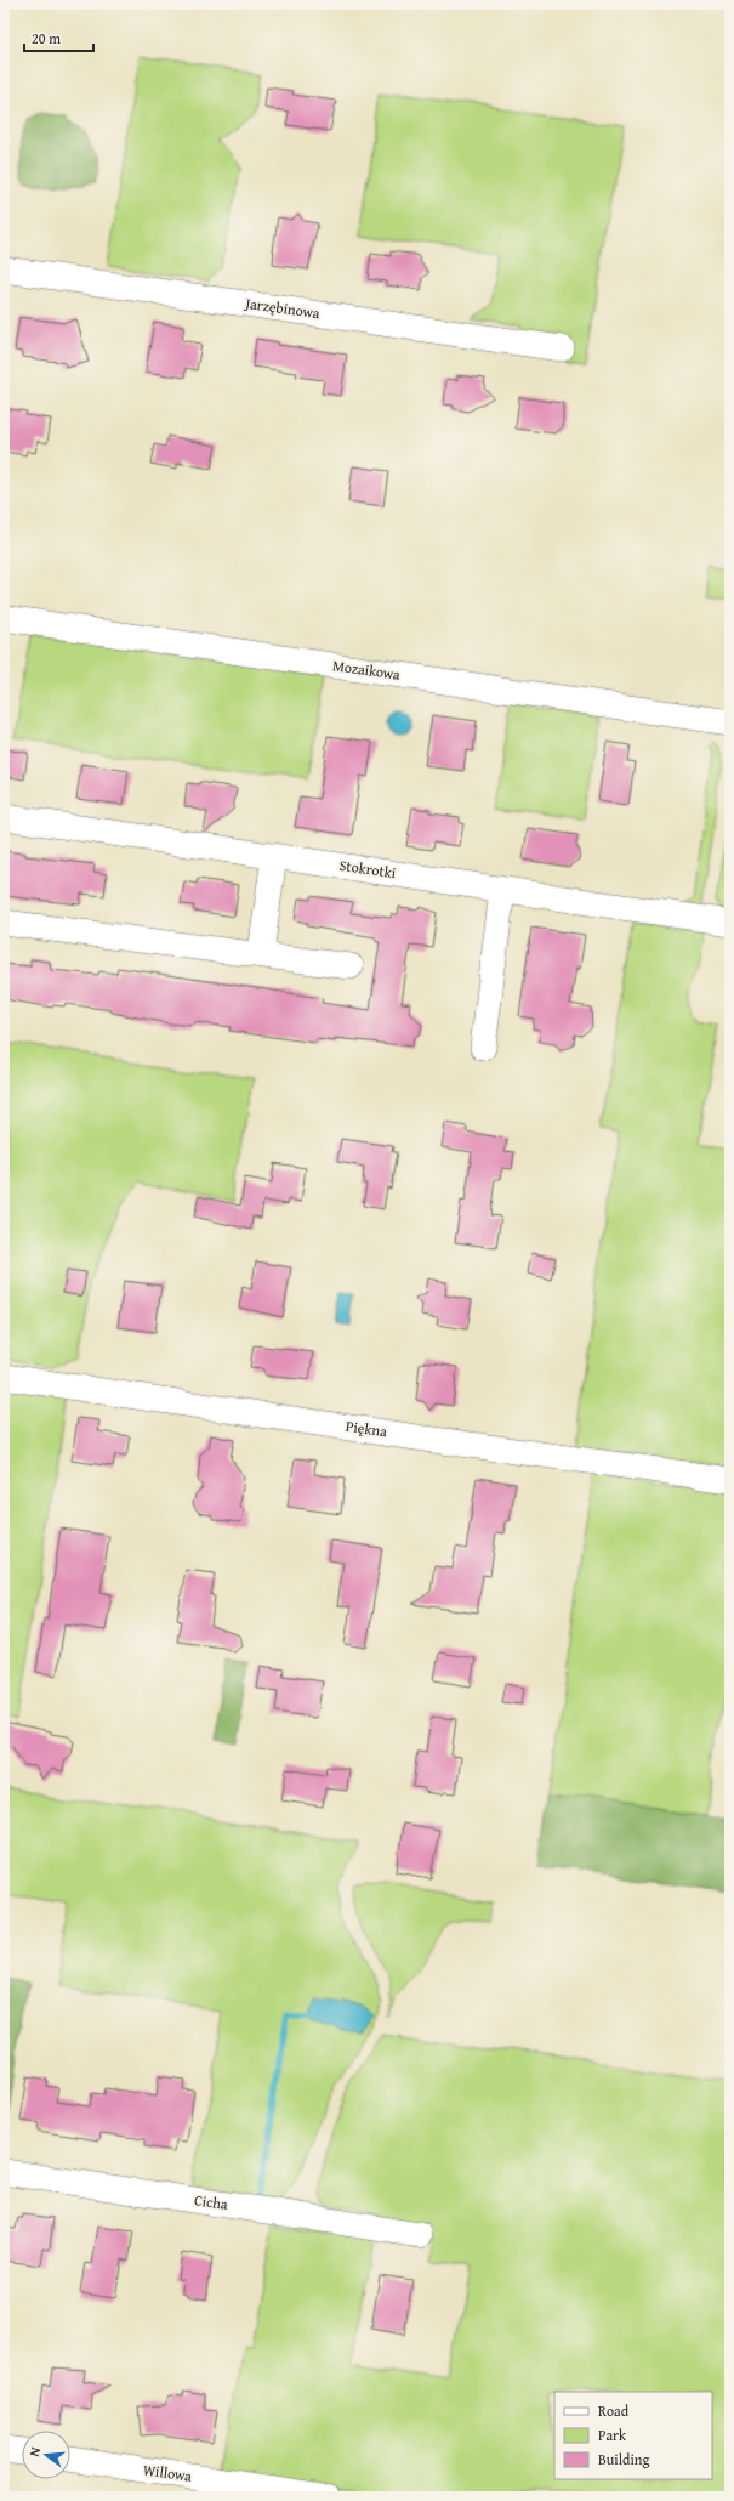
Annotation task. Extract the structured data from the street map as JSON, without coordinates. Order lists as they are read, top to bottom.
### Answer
{
  "streets": {
    "street": [
      "Jarzębinowa",
      "Mozaikowa",
      "Stokrotki",
      "Piękna",
      "Cicha",
      "Willowa"
    ]
  },
  "legend": ["Road", "Park", "Building"],
  "scale_bar": "20 m",
  "north": "left"
}
